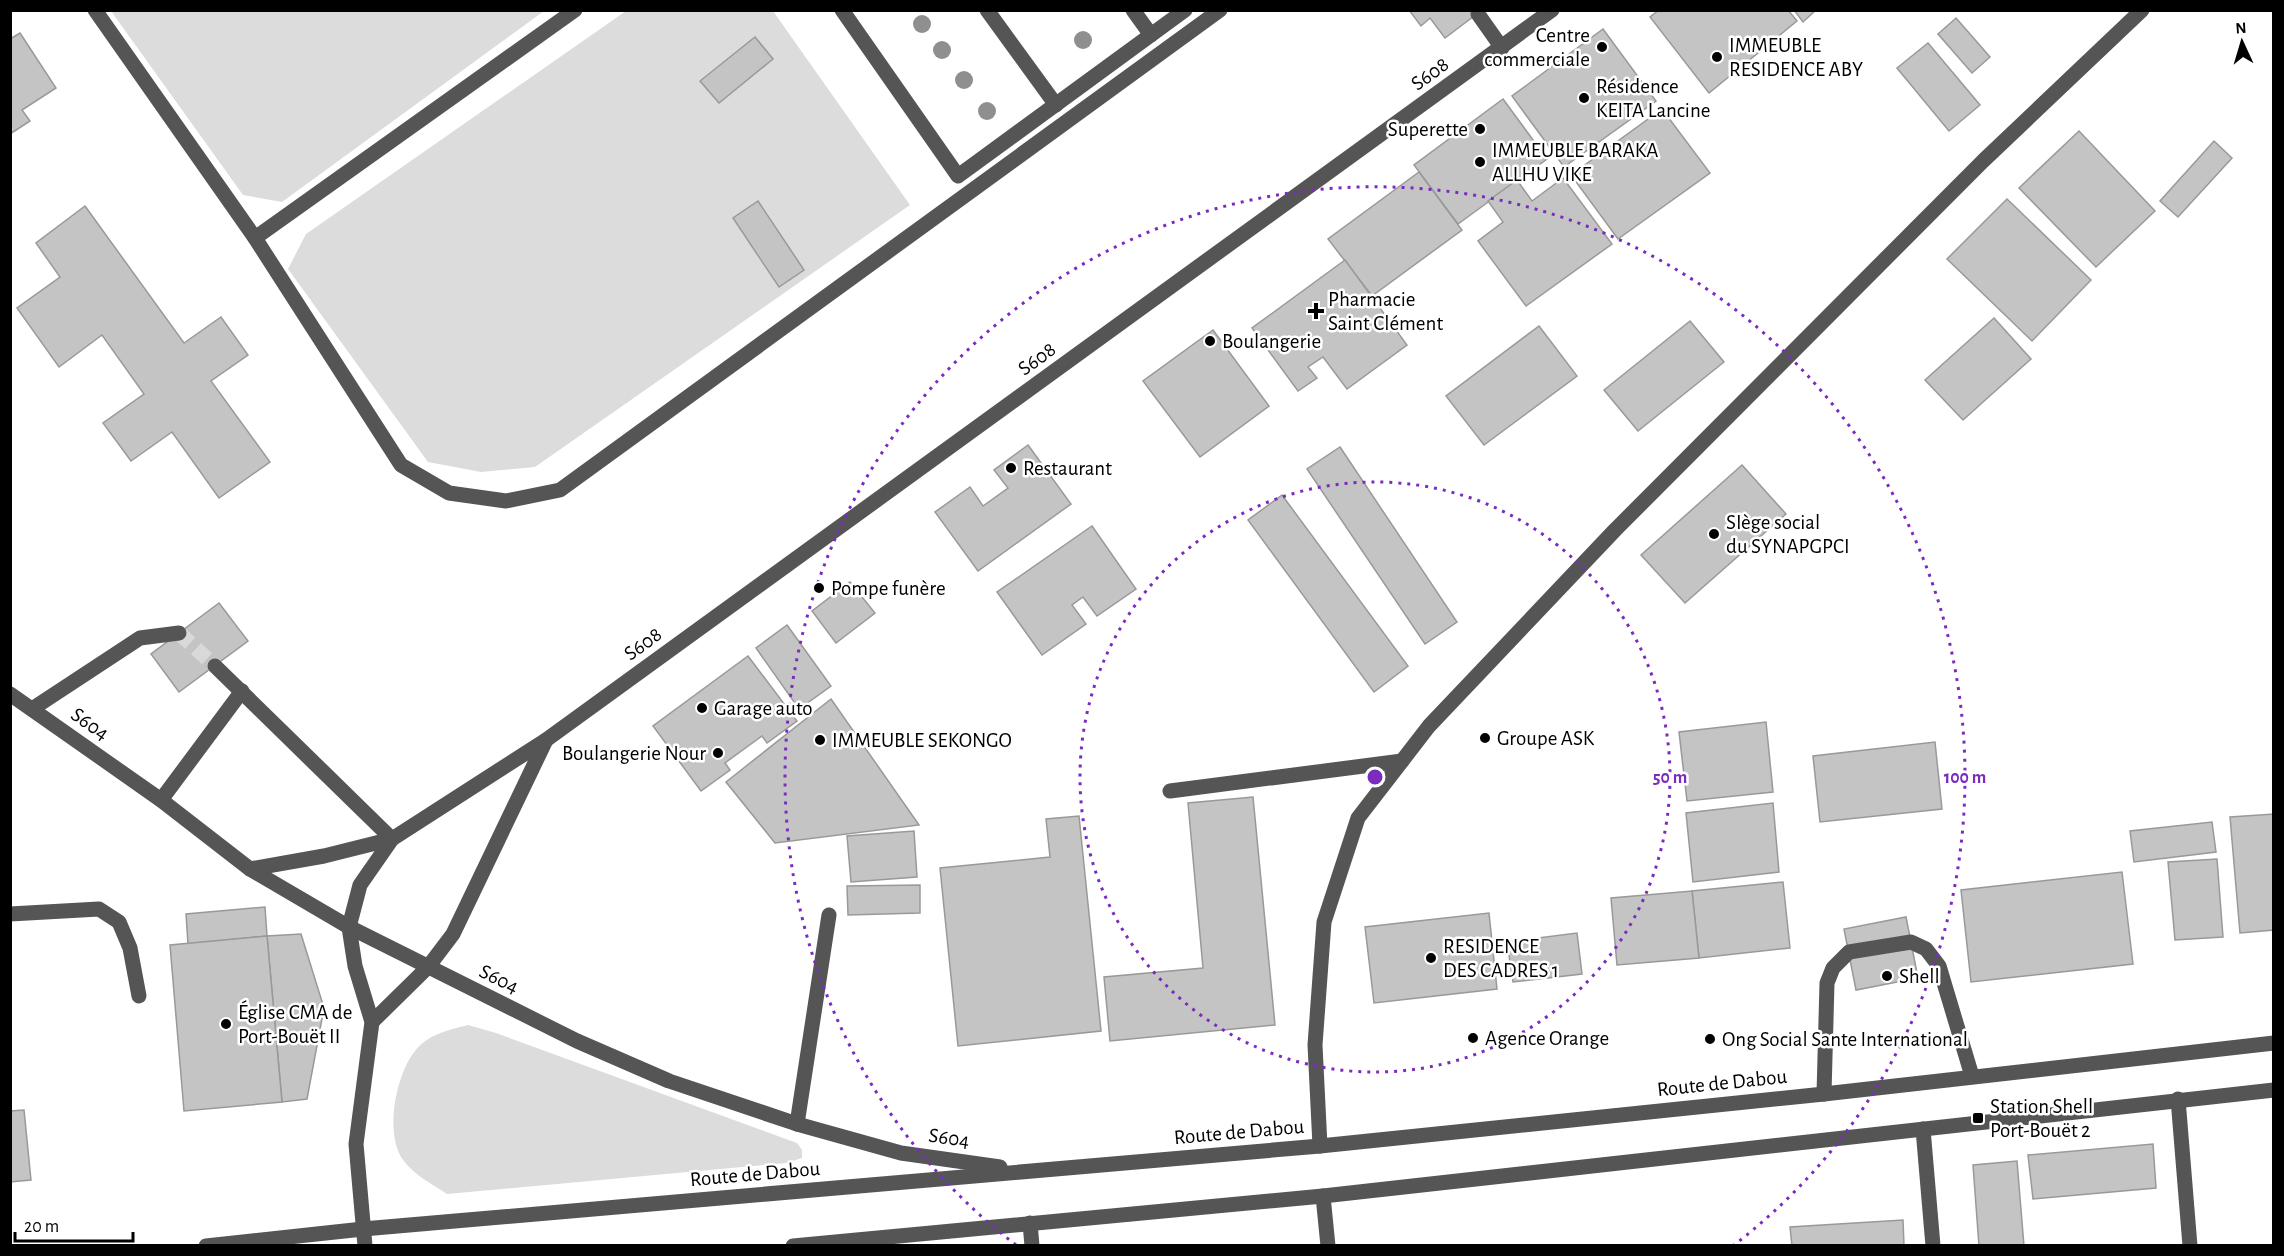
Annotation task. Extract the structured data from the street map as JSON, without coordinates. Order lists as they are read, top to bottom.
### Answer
{
  "streets": {
    "street": ["S608", "S604", "Route de Dabou"]
  },
  "crossings": [
    ["S608", "S604"],
    ["S604", "Route de Dabou"]
  ],
  "places": {
    "other": [
      "Centre commerciale",
      "IMMEUBLE RESIDENCE ABY",
      "Résidence KEITA Lancine",
      "Superette",
      "IMMEUBLE BARAKA ALLHU VIKE",
      "Boulangerie",
      "Restaurant",
      "SIège social du SYNAPGPCI",
      "Pompe funère",
      "Garage auto",
      "Groupe ASK",
      "IMMEUBLE SEKONGO",
      "Boulangerie Nour",
      "RESIDENCE DES CADRES 1",
      "Shell",
      "Église CMA de Port-Bouët II",
      "Agence Orange",
      "Ong Social Sante International"
    ],
    "health": ["Pharmacie Saint Clément"],
    "transit": ["Station Shell Port-Bouët 2"]
  },
  "scale_bar": "20 m",
  "north": "top",
  "rings": ["50 m", "100 m"]
}
